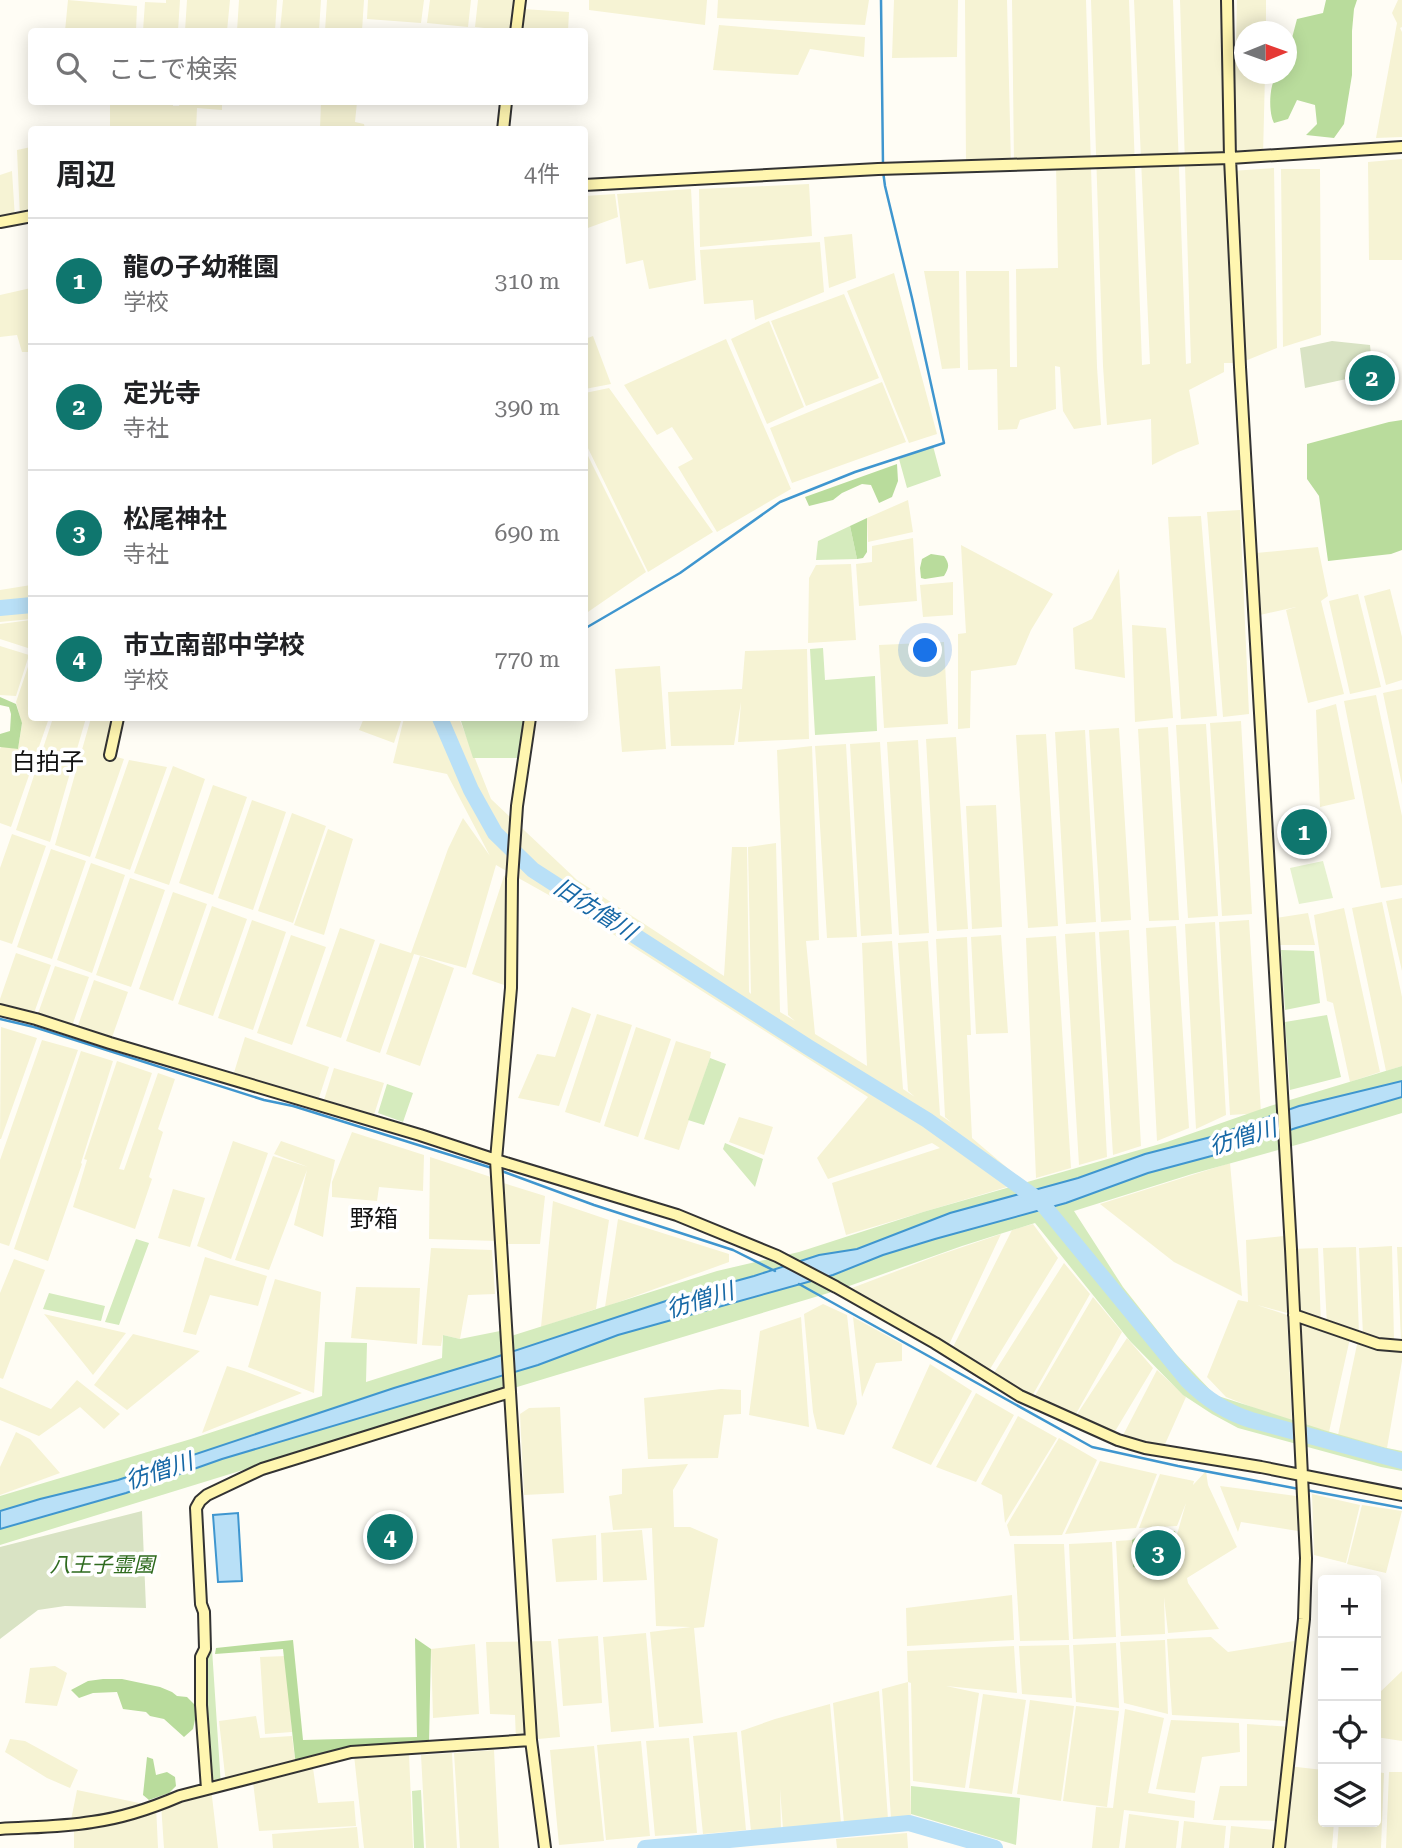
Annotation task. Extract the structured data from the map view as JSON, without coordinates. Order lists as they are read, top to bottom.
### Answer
{
  "districts": ["白拍子", "野箱"],
  "water": ["旧彷僧川", "彷僧川"],
  "parks": ["八王子霊園"],
  "north": "right",
  "page": {
    "search": "ここで検索",
    "heading": ["周辺", "4件"],
    "list": [
      {
        "mark": "1",
        "name": "龍の子幼稚園",
        "note": "学校",
        "value": "310 m"
      },
      {
        "mark": "2",
        "name": "定光寺",
        "note": "寺社",
        "value": "390 m"
      },
      {
        "mark": "3",
        "name": "松尾神社",
        "note": "寺社",
        "value": "690 m"
      },
      {
        "mark": "4",
        "name": "市立南部中学校",
        "note": "学校",
        "value": "770 m"
      }
    ],
    "pins": [
      "2",
      "1",
      "4",
      "3"
    ],
    "map_buttons": ["+", "−"]
  }
}
